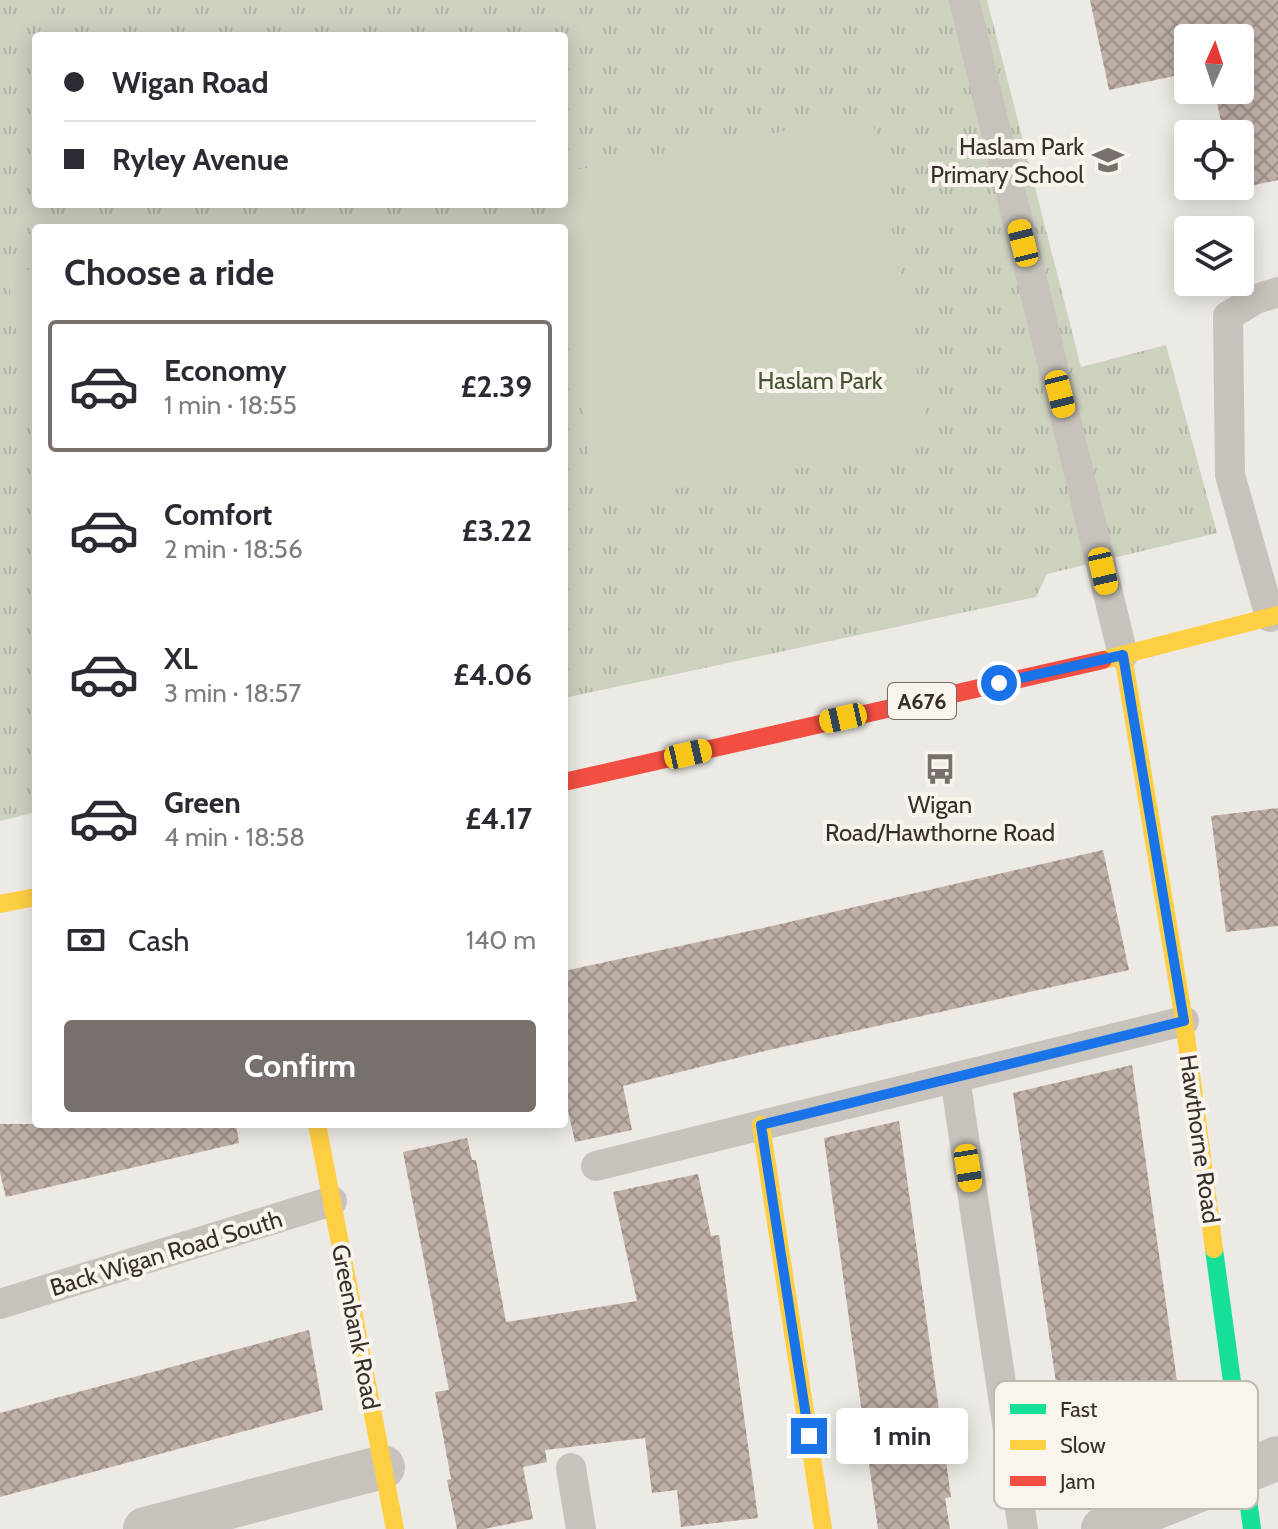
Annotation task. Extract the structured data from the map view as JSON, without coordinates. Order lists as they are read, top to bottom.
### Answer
{
  "streets": {
    "street": ["A676", "Hawthorne Road", "Greenbank Road"],
    "lane": ["Back Wigan Road South"]
  },
  "crossings": [
    ["A676", "Hawthorne Road"],
    ["Back Wigan Road South", "Greenbank Road"]
  ],
  "parks": ["Haslam Park"],
  "places": {
    "school or university": ["Haslam Park Primary School"],
    "bus stop": ["Wigan Road/Hawthorne Road"]
  },
  "legend": ["Fast", "Slow", "Jam"],
  "north": "top",
  "page": {
    "banner": ["Wigan Road", "Ryley Avenue"],
    "heading": "Choose a ride",
    "list": [
      {
        "name": "Economy",
        "note": "1 min · 18:55",
        "value": "£2.39"
      },
      {
        "name": "Comfort",
        "note": "2 min · 18:56",
        "value": "£3.22"
      },
      {
        "name": "XL",
        "note": "3 min · 18:57",
        "value": "£4.06"
      },
      {
        "name": "Green",
        "note": "4 min · 18:58",
        "value": "£4.17"
      }
    ],
    "pay": ["Cash", "140 m"],
    "buttons": "Confirm",
    "bubble": "1 min"
  }
}
